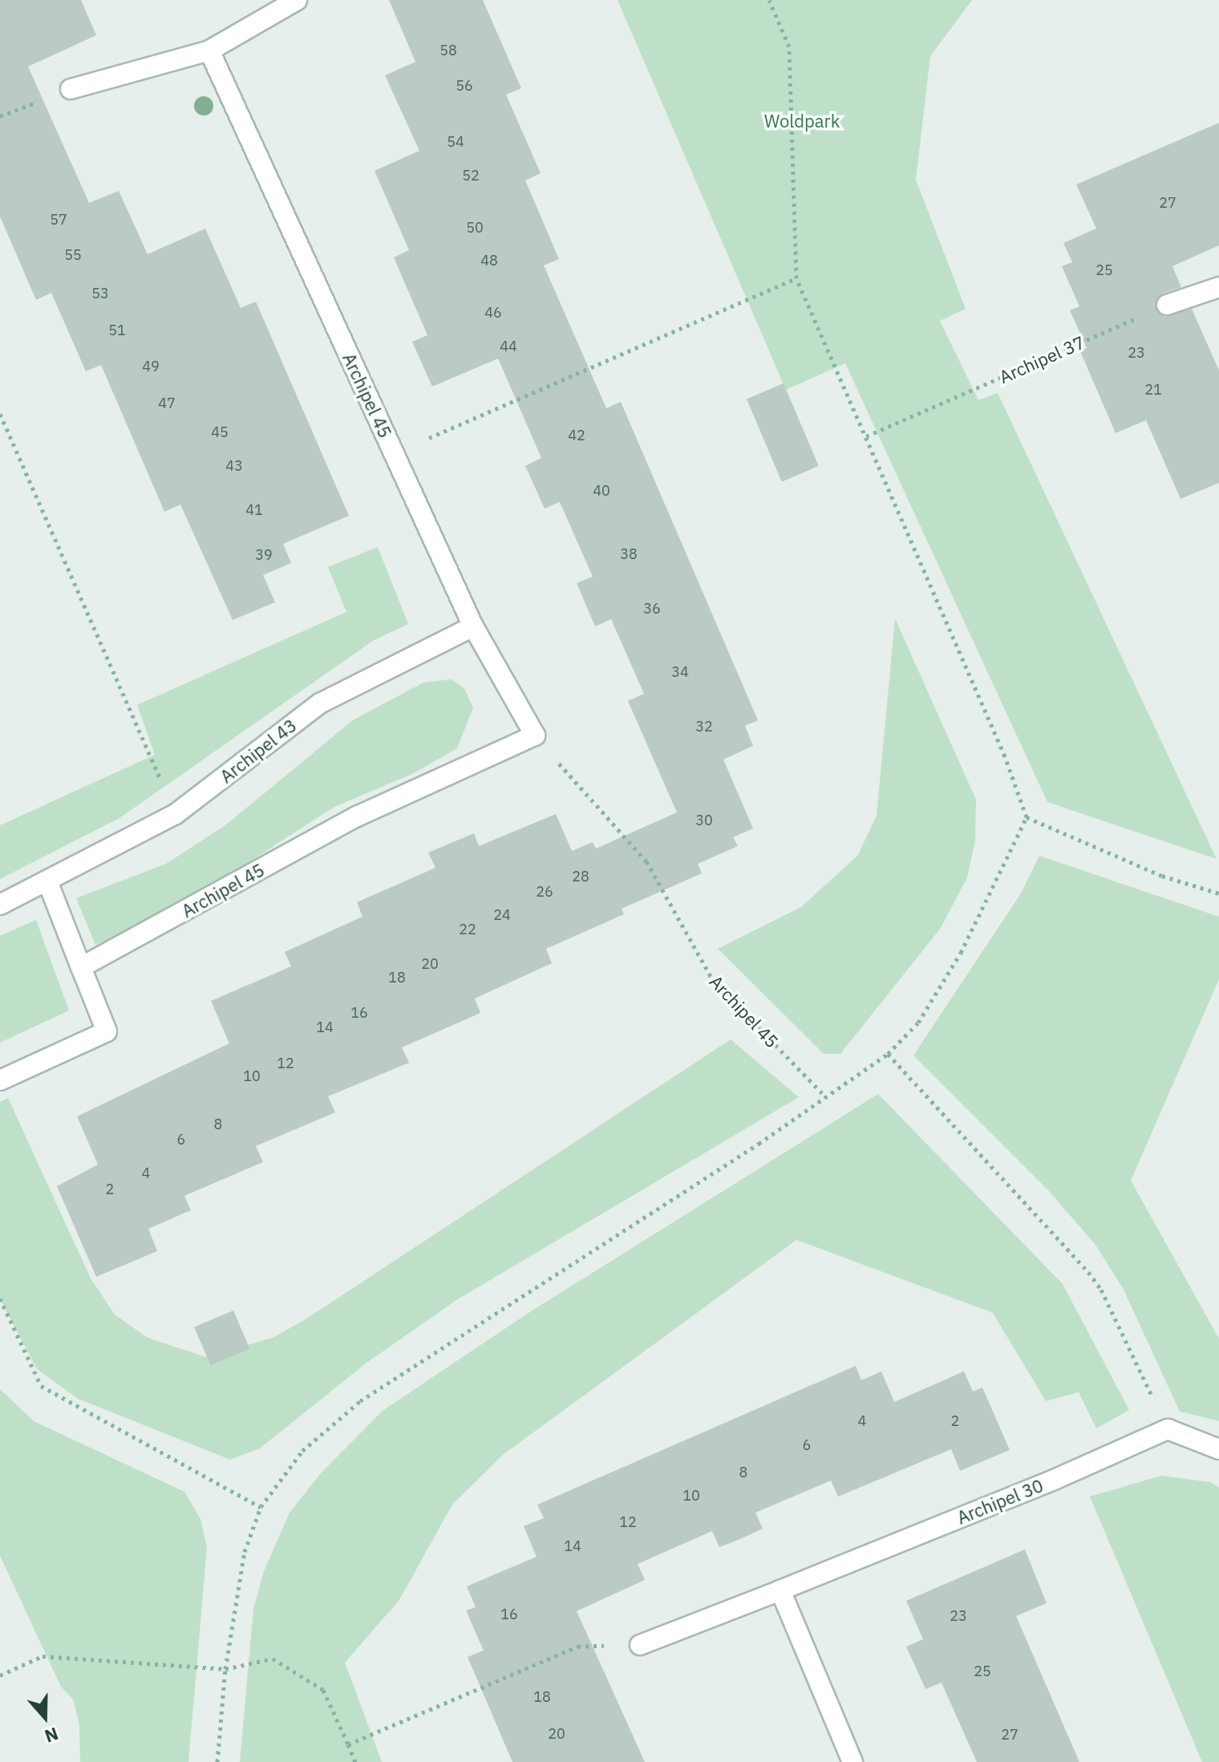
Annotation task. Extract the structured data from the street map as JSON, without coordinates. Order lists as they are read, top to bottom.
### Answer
{
  "streets": {
    "street": ["Archipel 45", "Archipel 43", "Archipel 30"],
    "path": ["Archipel 37"]
  },
  "crossings": [
    ["Archipel 45", "Archipel 43"]
  ],
  "parks": ["Woldpark"],
  "house_numbers": [
    "58",
    "56",
    "54",
    "52",
    "27",
    "57",
    "50",
    "55",
    "48",
    "25",
    "53",
    "46",
    "51",
    "44",
    "23",
    "49",
    "21",
    "47",
    "45",
    "42",
    "43",
    "40",
    "41",
    "38",
    "39",
    "36",
    "34",
    "32",
    "30",
    "28",
    "26",
    "24",
    "22",
    "20",
    "18",
    "16",
    "14",
    "12",
    "10",
    "8",
    "6",
    "4",
    "2",
    "4",
    "2",
    "6",
    "8",
    "10",
    "12",
    "14",
    "16",
    "23",
    "25",
    "18",
    "20",
    "27"
  ],
  "north": "bottom"
}
